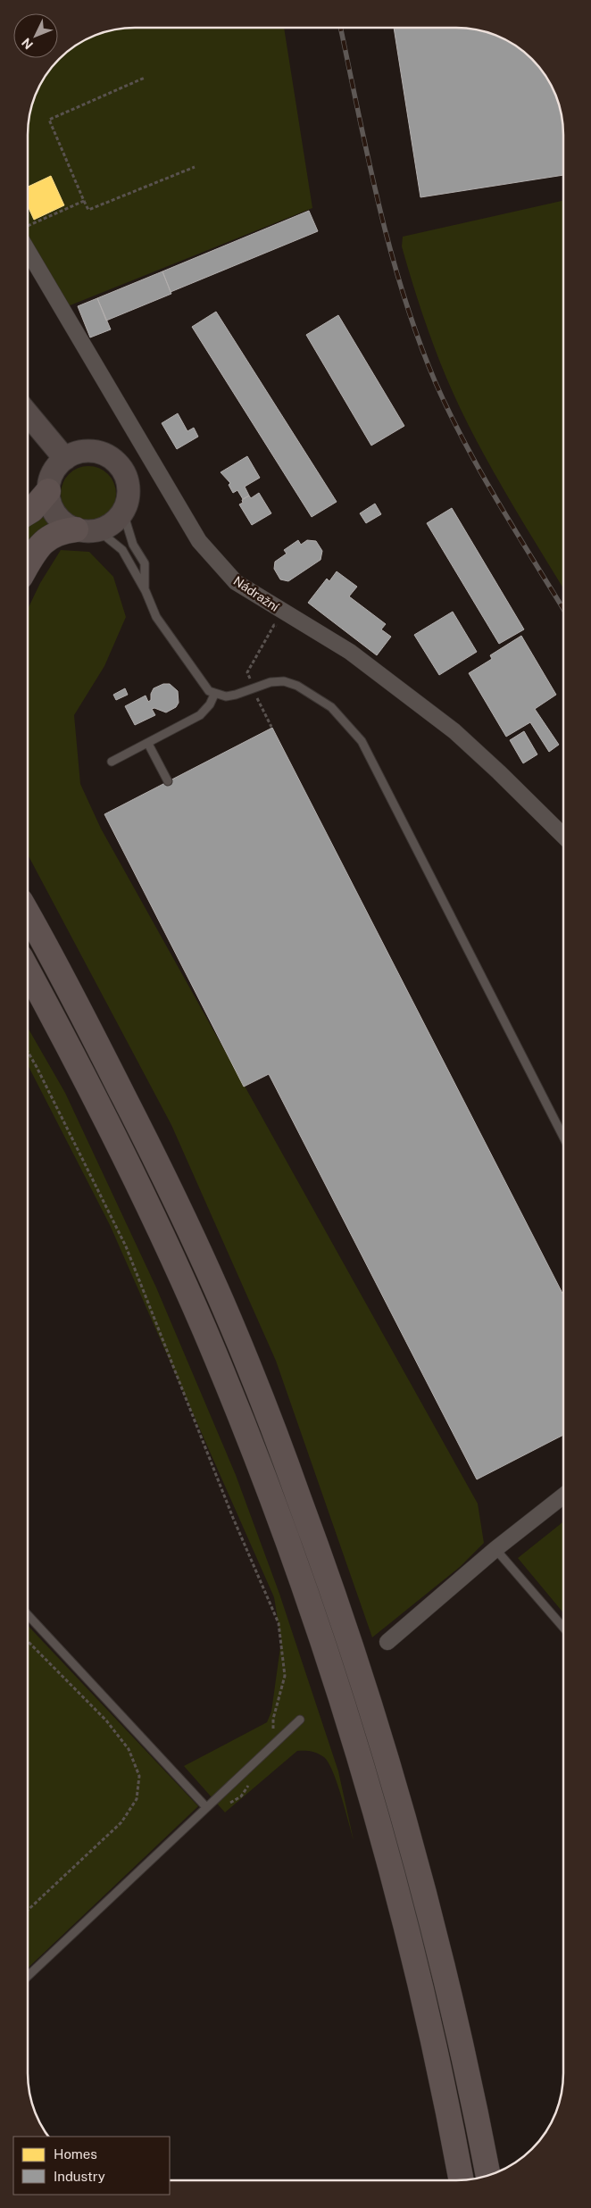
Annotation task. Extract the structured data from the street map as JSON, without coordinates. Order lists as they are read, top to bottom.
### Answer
{
  "streets": {
    "street": ["Nádražní"]
  },
  "legend": ["Homes", "Industry"],
  "north": "bottom left"
}
